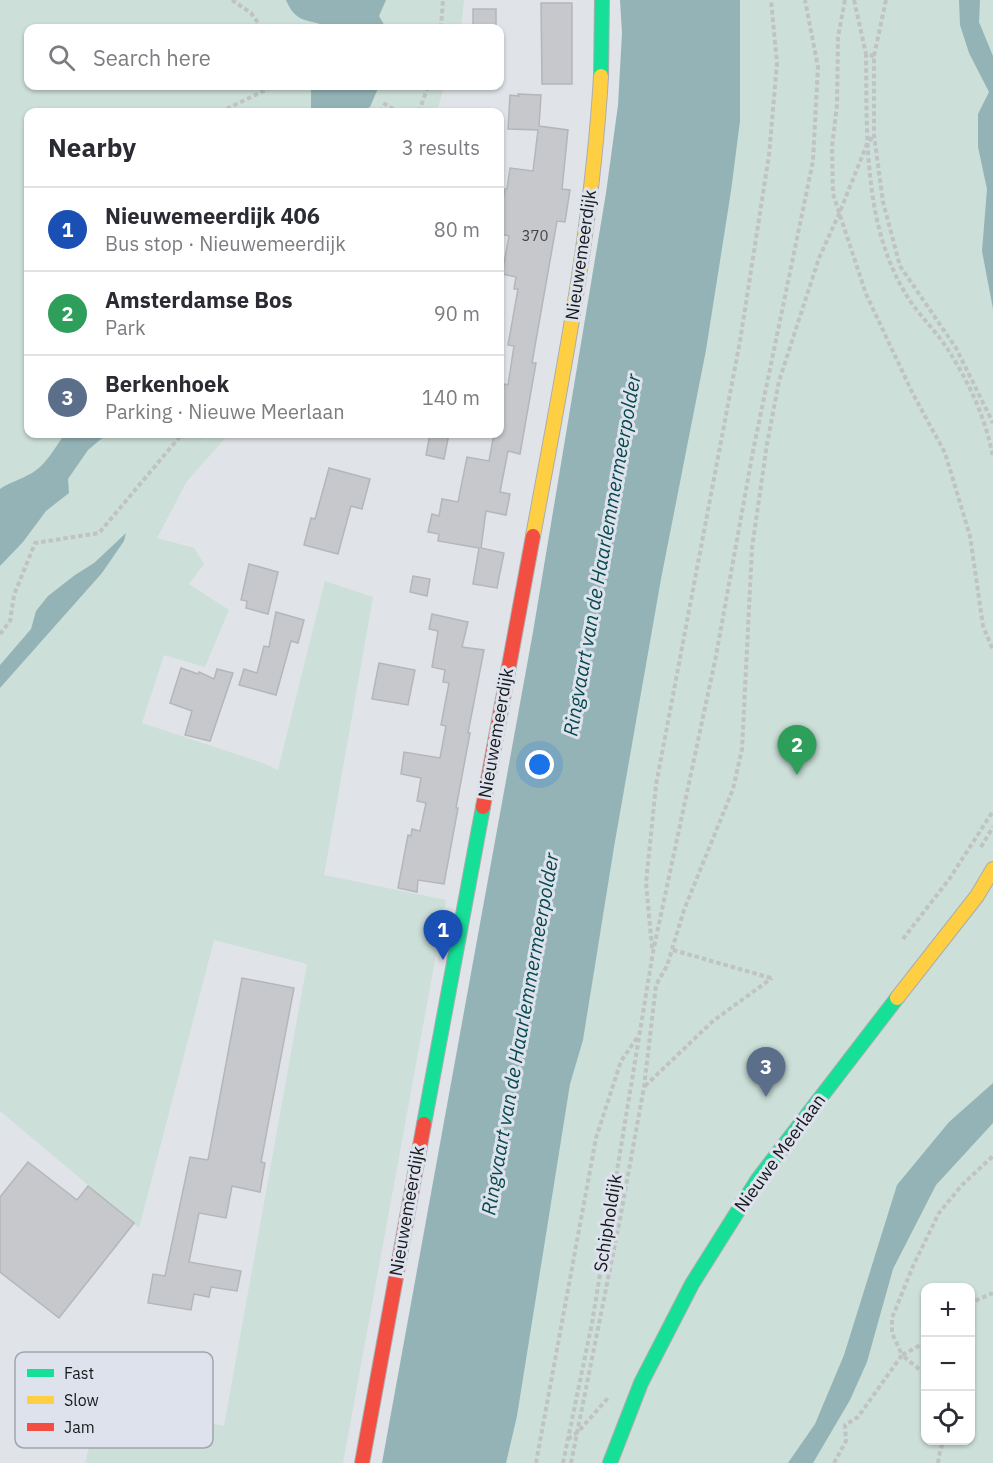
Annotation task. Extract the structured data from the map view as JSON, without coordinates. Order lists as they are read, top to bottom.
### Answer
{
  "streets": {
    "street": ["Nieuwemeerdijk", "Nieuwe Meerlaan"],
    "path": ["Schipholdijk"]
  },
  "water": ["Ringvaart van de Haarlemmermeerpolder"],
  "house_numbers": ["370"],
  "legend": ["Fast", "Slow", "Jam"],
  "page": {
    "search": "Search here",
    "heading": ["Nearby", "3 results"],
    "list": [
      {
        "mark": "1",
        "name": "Nieuwemeerdijk 406",
        "note": "Bus stop · Nieuwemeerdijk",
        "value": "80 m"
      },
      {
        "mark": "2",
        "name": "Amsterdamse Bos",
        "note": "Park",
        "value": "90 m"
      },
      {
        "mark": "3",
        "name": "Berkenhoek",
        "note": "Parking · Nieuwe Meerlaan",
        "value": "140 m"
      }
    ],
    "pins": ["2", "1", "3"],
    "map_buttons": ["+", "−"]
  }
}
